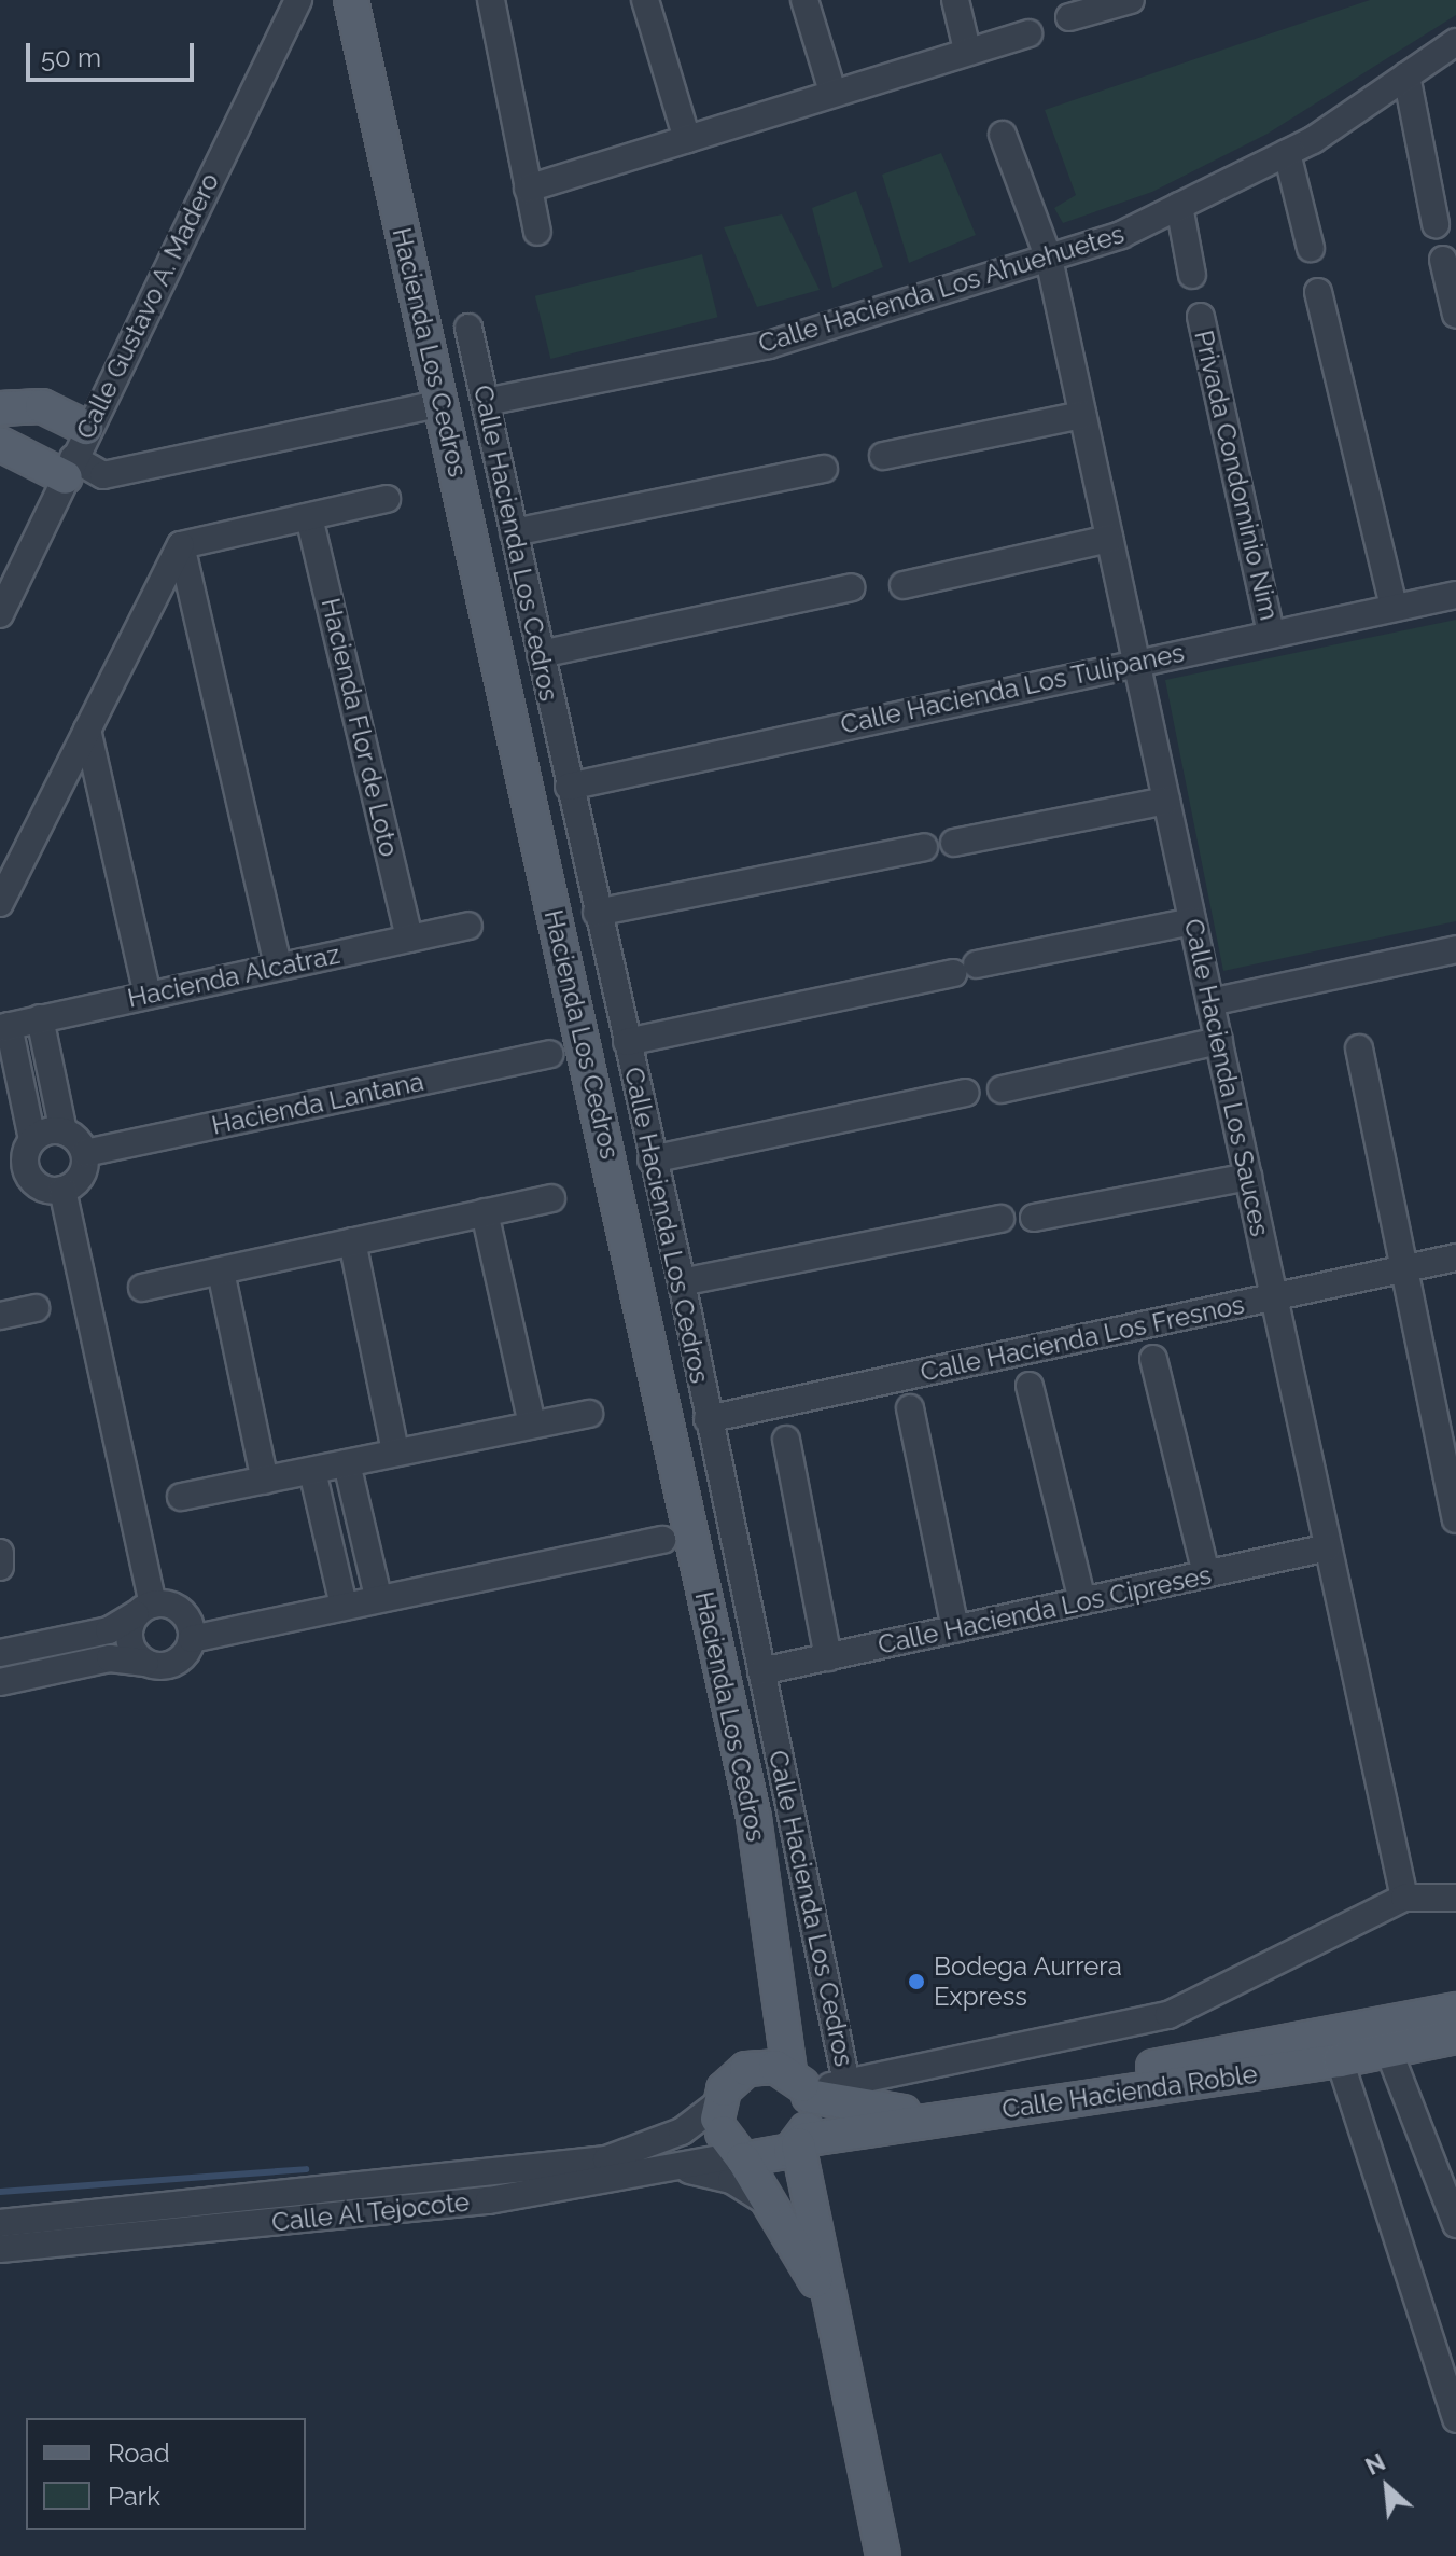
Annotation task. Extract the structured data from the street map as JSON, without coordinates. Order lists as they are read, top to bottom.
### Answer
{
  "streets": {
    "main road": ["Hacienda Los Cedros", "Calle Hacienda Roble"],
    "street": [
      "Calle Hacienda Los Ahuehuetes",
      "Calle Gustavo A. Madero",
      "Privada Condominio Nim",
      "Calle Hacienda Los Cedros",
      "Calle Hacienda Los Tulipanes",
      "Hacienda Flor de Loto",
      "Hacienda Alcatraz",
      "Calle Hacienda Los Sauces",
      "Hacienda Lantana",
      "Calle Hacienda Los Fresnos",
      "Calle Hacienda Los Cipreses",
      "Calle Al Tejocote"
    ]
  },
  "crossings": [
    ["Calle Hacienda Los Ahuehuetes", "Calle Hacienda Los Cedros"],
    ["Calle Hacienda Los Ahuehuetes", "Calle Hacienda Los Sauces"],
    ["Hacienda Los Cedros", "Calle Hacienda Los Cedros"],
    ["Hacienda Los Cedros", "Calle Hacienda Roble"],
    ["Privada Condominio Nim", "Calle Hacienda Los Tulipanes"],
    ["Calle Hacienda Los Cedros", "Calle Hacienda Los Tulipanes"],
    ["Calle Hacienda Los Cedros", "Calle Hacienda Los Fresnos"],
    ["Calle Hacienda Los Cedros", "Calle Hacienda Los Cipreses"],
    ["Calle Hacienda Los Cedros", "Calle Hacienda Roble"],
    ["Calle Hacienda Los Tulipanes", "Calle Hacienda Los Sauces"],
    ["Hacienda Flor de Loto", "Hacienda Alcatraz"],
    ["Calle Hacienda Los Sauces", "Calle Hacienda Los Fresnos"],
    ["Calle Hacienda Los Sauces", "Calle Hacienda Los Cipreses"],
    ["Calle Hacienda Roble", "Calle Al Tejocote"]
  ],
  "places": ["Bodega Aurrera Express"],
  "legend": ["Road", "Park"],
  "scale_bar": "50 m",
  "north": "top left"
}
